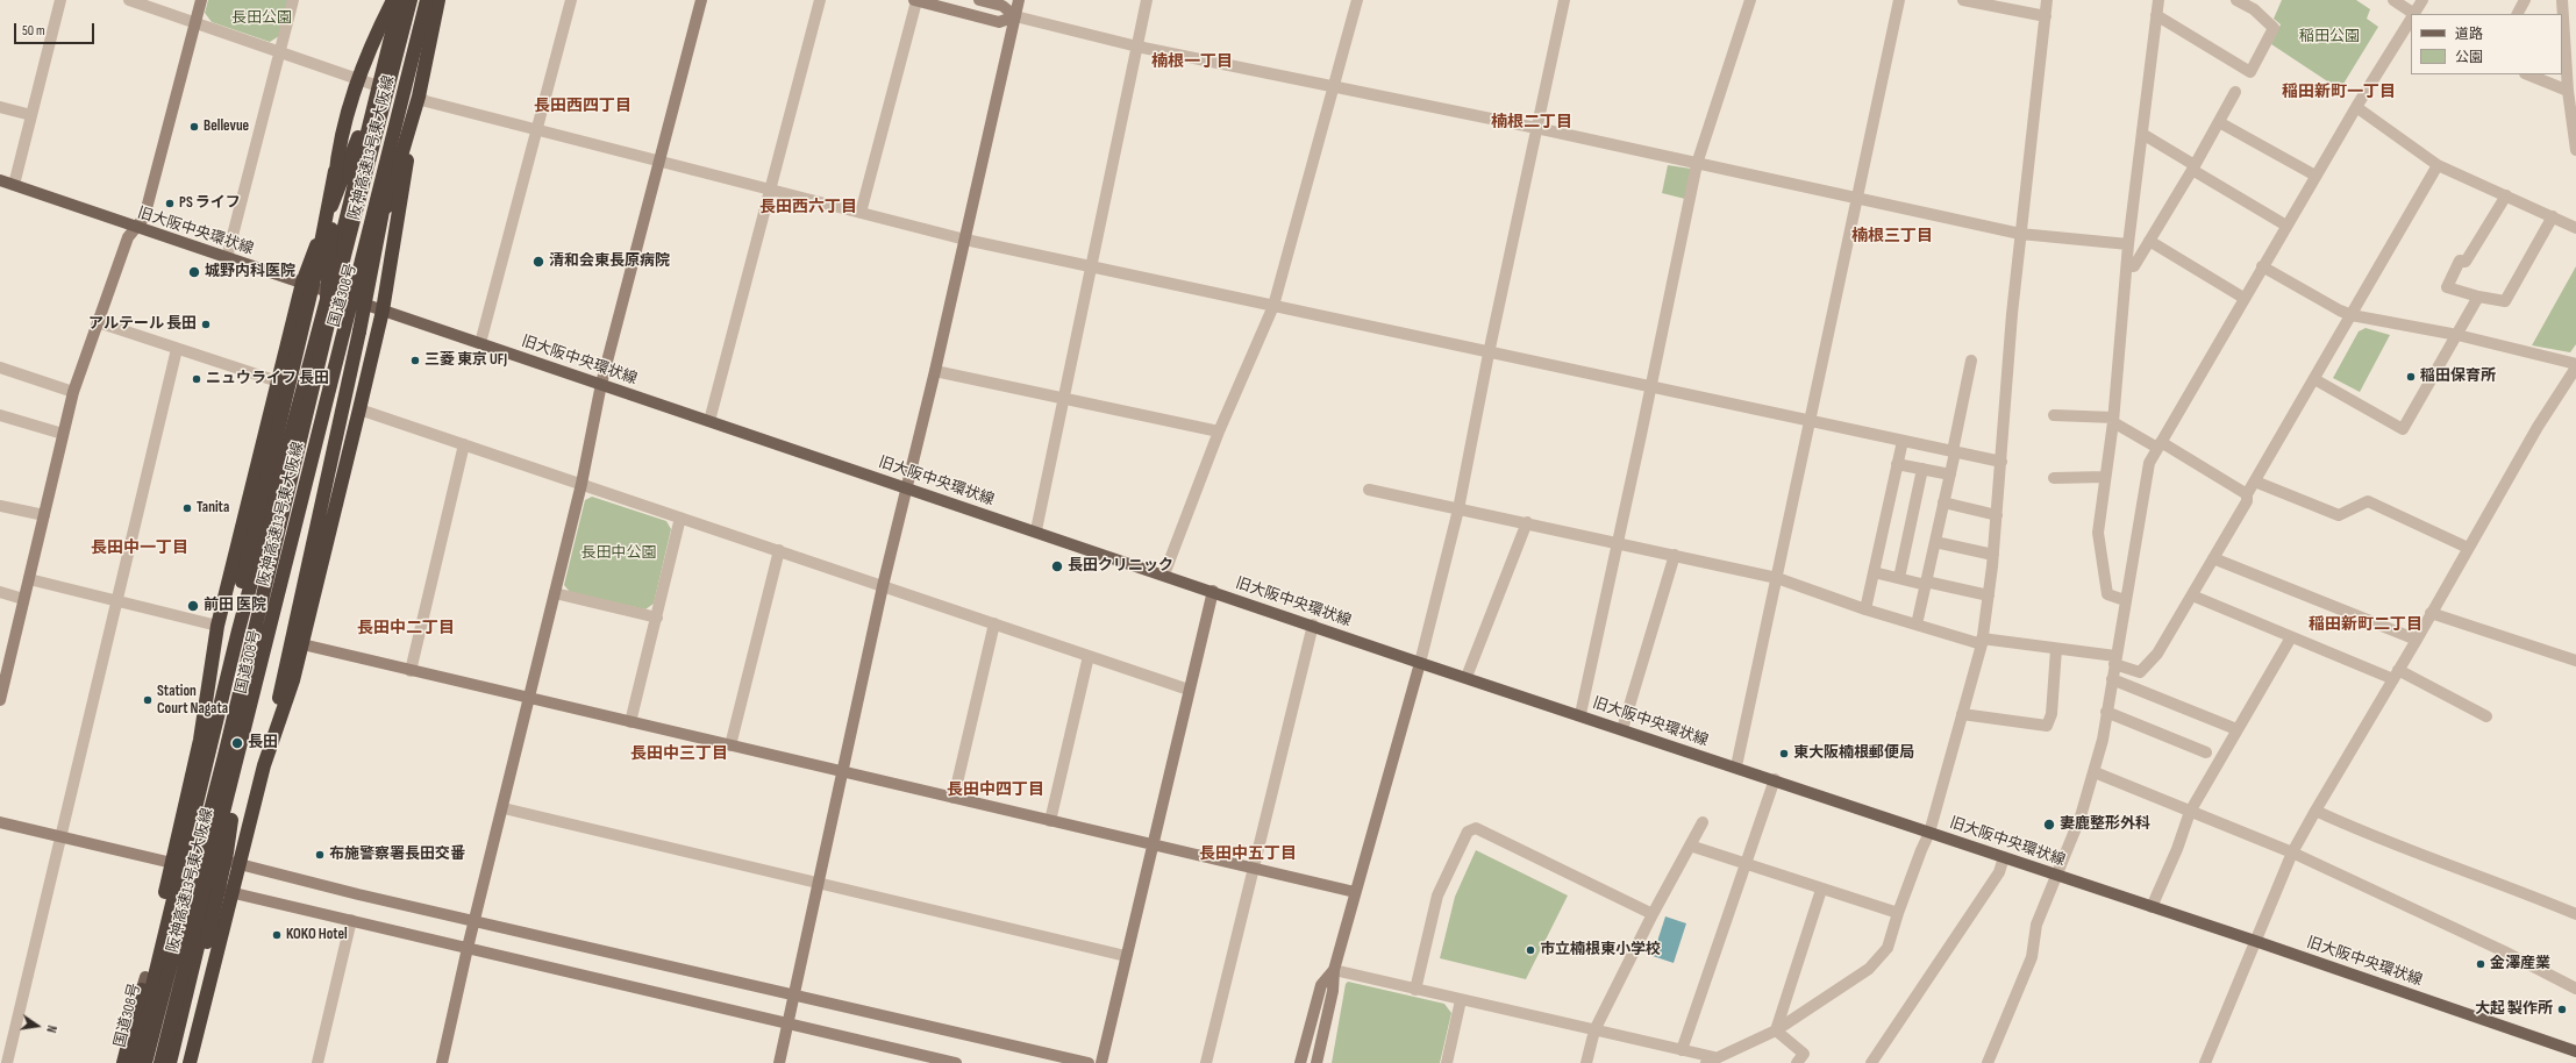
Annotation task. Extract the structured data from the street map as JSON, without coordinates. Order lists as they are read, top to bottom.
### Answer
{
  "streets": {
    "highway": ["阪神高速13号東大阪線", "国道308号"],
    "main road": ["旧大阪中央環状線"]
  },
  "crossings": [
    ["旧大阪中央環状線", "国道308号"]
  ],
  "districts": [
    "楠根一丁目",
    "稲田新町一丁目",
    "長田西四丁目",
    "楠根二丁目",
    "長田西六丁目",
    "楠根三丁目",
    "長田中一丁目",
    "稲田新町二丁目",
    "長田中二丁目",
    "長田中三丁目",
    "長田中四丁目",
    "長田中五丁目"
  ],
  "parks": ["長田公園", "稲田公園", "長田中公園"],
  "places": [
    "Bellevue",
    "PS ライフ",
    "清和会東長原病院",
    "城野内科医院",
    "アルテール 長田",
    "三菱 東京 UFJ",
    "稲田保育所",
    "ニュウライフ 長田",
    "Tanita",
    "長田クリニック",
    "前田 医院",
    "Station Court Nagata",
    "長田",
    "東大阪楠根郵便局",
    "妻鹿整形外科",
    "布施警察署長田交番",
    "KOKO Hotel",
    "市立楠根東小学校",
    "金澤産業",
    "大起 製作所"
  ],
  "legend": ["道路", "公園"],
  "scale_bar": "50 m",
  "north": "right"
}
